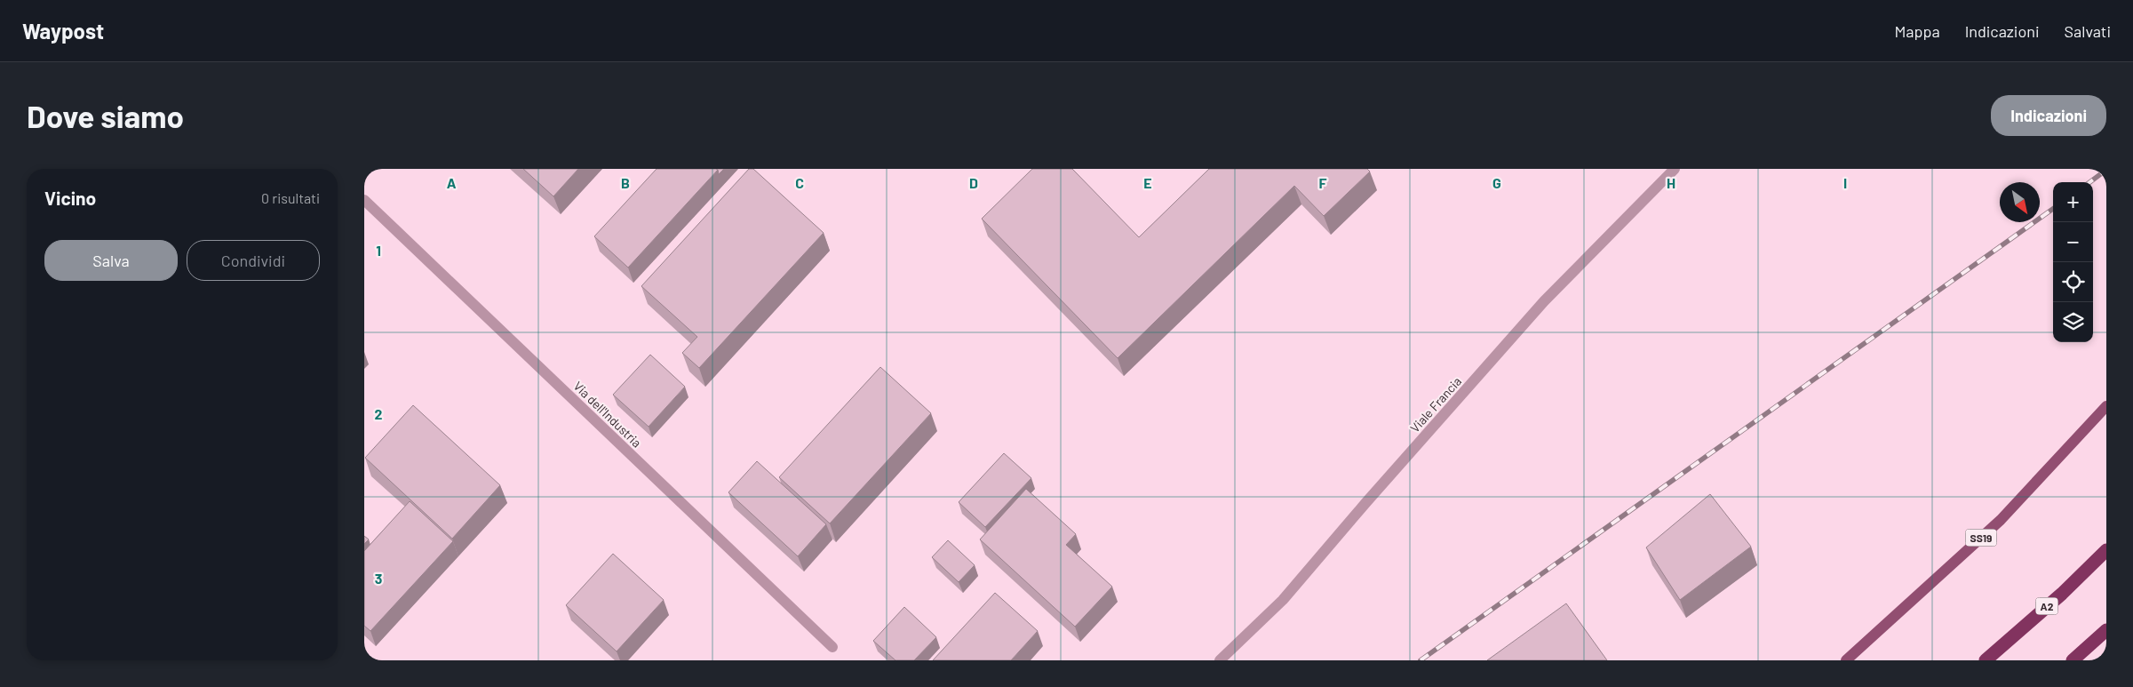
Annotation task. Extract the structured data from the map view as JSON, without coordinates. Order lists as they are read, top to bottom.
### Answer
{
  "streets": {
    "highway": ["A2"],
    "main road": ["SS19"],
    "street": ["Viale Francia", "Via dell'Industria"]
  },
  "north": "bottom right",
  "page": {
    "header": "Waypost",
    "nav": ["Mappa", "Indicazioni", "Salvati"],
    "buttons": [
      "Indicazioni",
      ["Salva", "Condividi"]
    ],
    "title": "Dove siamo",
    "heading": ["Vicino", "0 risultati"],
    "map_buttons": ["+", "−"]
  },
  "grid": {
    "columns": [
      "A",
      "B",
      "C",
      "D",
      "E",
      "F",
      "G",
      "H",
      "I"
    ],
    "rows": ["1", "2", "3"]
  }
}
